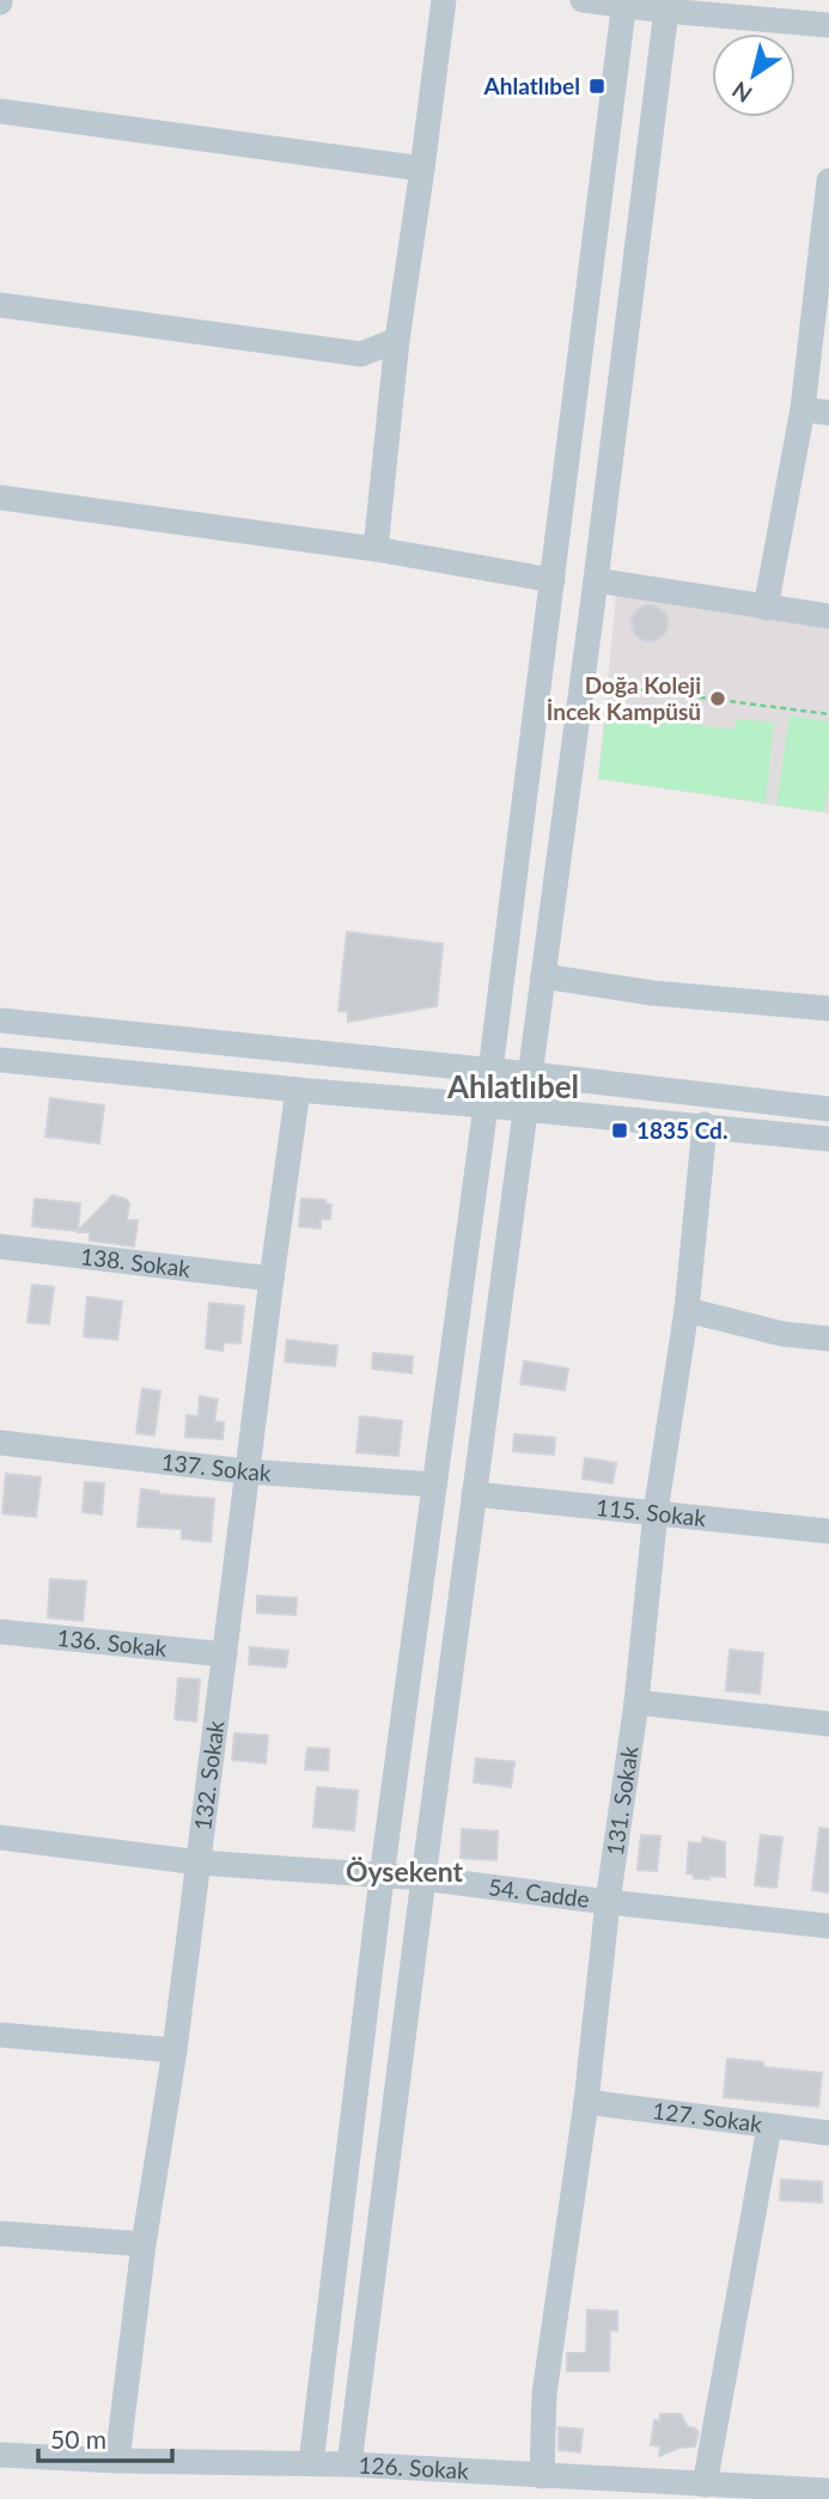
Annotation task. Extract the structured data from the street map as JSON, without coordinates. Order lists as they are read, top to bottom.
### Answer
{
  "streets": {
    "street": [
      "138. Sokak",
      "137. Sokak",
      "115. Sokak",
      "136. Sokak",
      "132. Sokak",
      "131. Sokak",
      "54. Cadde",
      "127. Sokak",
      "126. Sokak"
    ]
  },
  "crossings": [
    ["138. Sokak", "132. Sokak"],
    ["137. Sokak", "132. Sokak"],
    ["115. Sokak", "131. Sokak"],
    ["136. Sokak", "132. Sokak"],
    ["132. Sokak", "54. Cadde"],
    ["132. Sokak", "126. Sokak"],
    ["131. Sokak", "54. Cadde"],
    ["131. Sokak", "127. Sokak"],
    ["131. Sokak", "126. Sokak"]
  ],
  "districts": ["Ahlatlıbel", "Öysekent"],
  "places": {
    "transit": ["Ahlatlıbel", "1835 Cd."],
    "other": ["Doğa Koleji İncek Kampüsü"]
  },
  "scale_bar": "50 m",
  "north": "bottom left"
}
